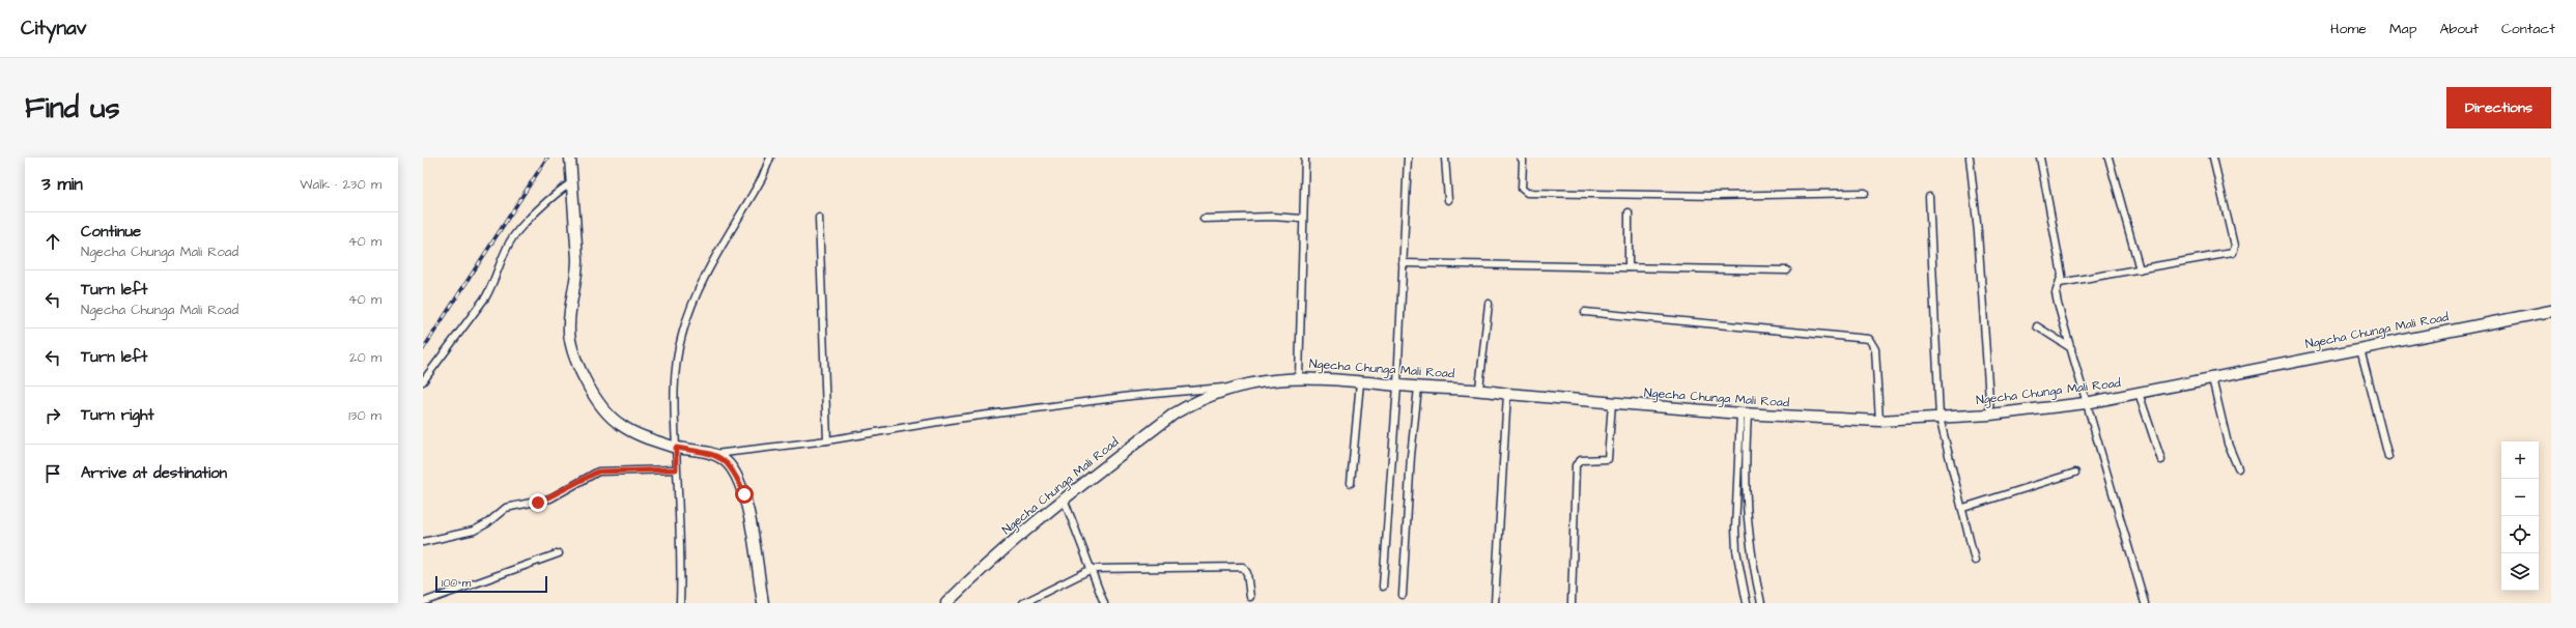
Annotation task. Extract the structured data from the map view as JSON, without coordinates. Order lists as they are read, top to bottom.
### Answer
{
  "streets": {
    "main road": ["Ngecha Chunga Mali Road"]
  },
  "scale_bar": "100 m",
  "page": {
    "header": "Citynav",
    "nav": [
      "Home",
      "Map",
      "About",
      "Contact"
    ],
    "buttons": "Directions",
    "title": "Find us",
    "heading": ["3 min", "Walk · 230 m"],
    "list": [
      ["Continue", "Ngecha Chunga Mali Road", "40 m"],
      ["Turn left", "Ngecha Chunga Mali Road", "40 m"],
      ["Turn left", "20 m"],
      ["Turn right", "130 m"],
      "Arrive at destination"
    ],
    "map_buttons": ["+", "−"],
    "scale": "100 m"
  }
}
